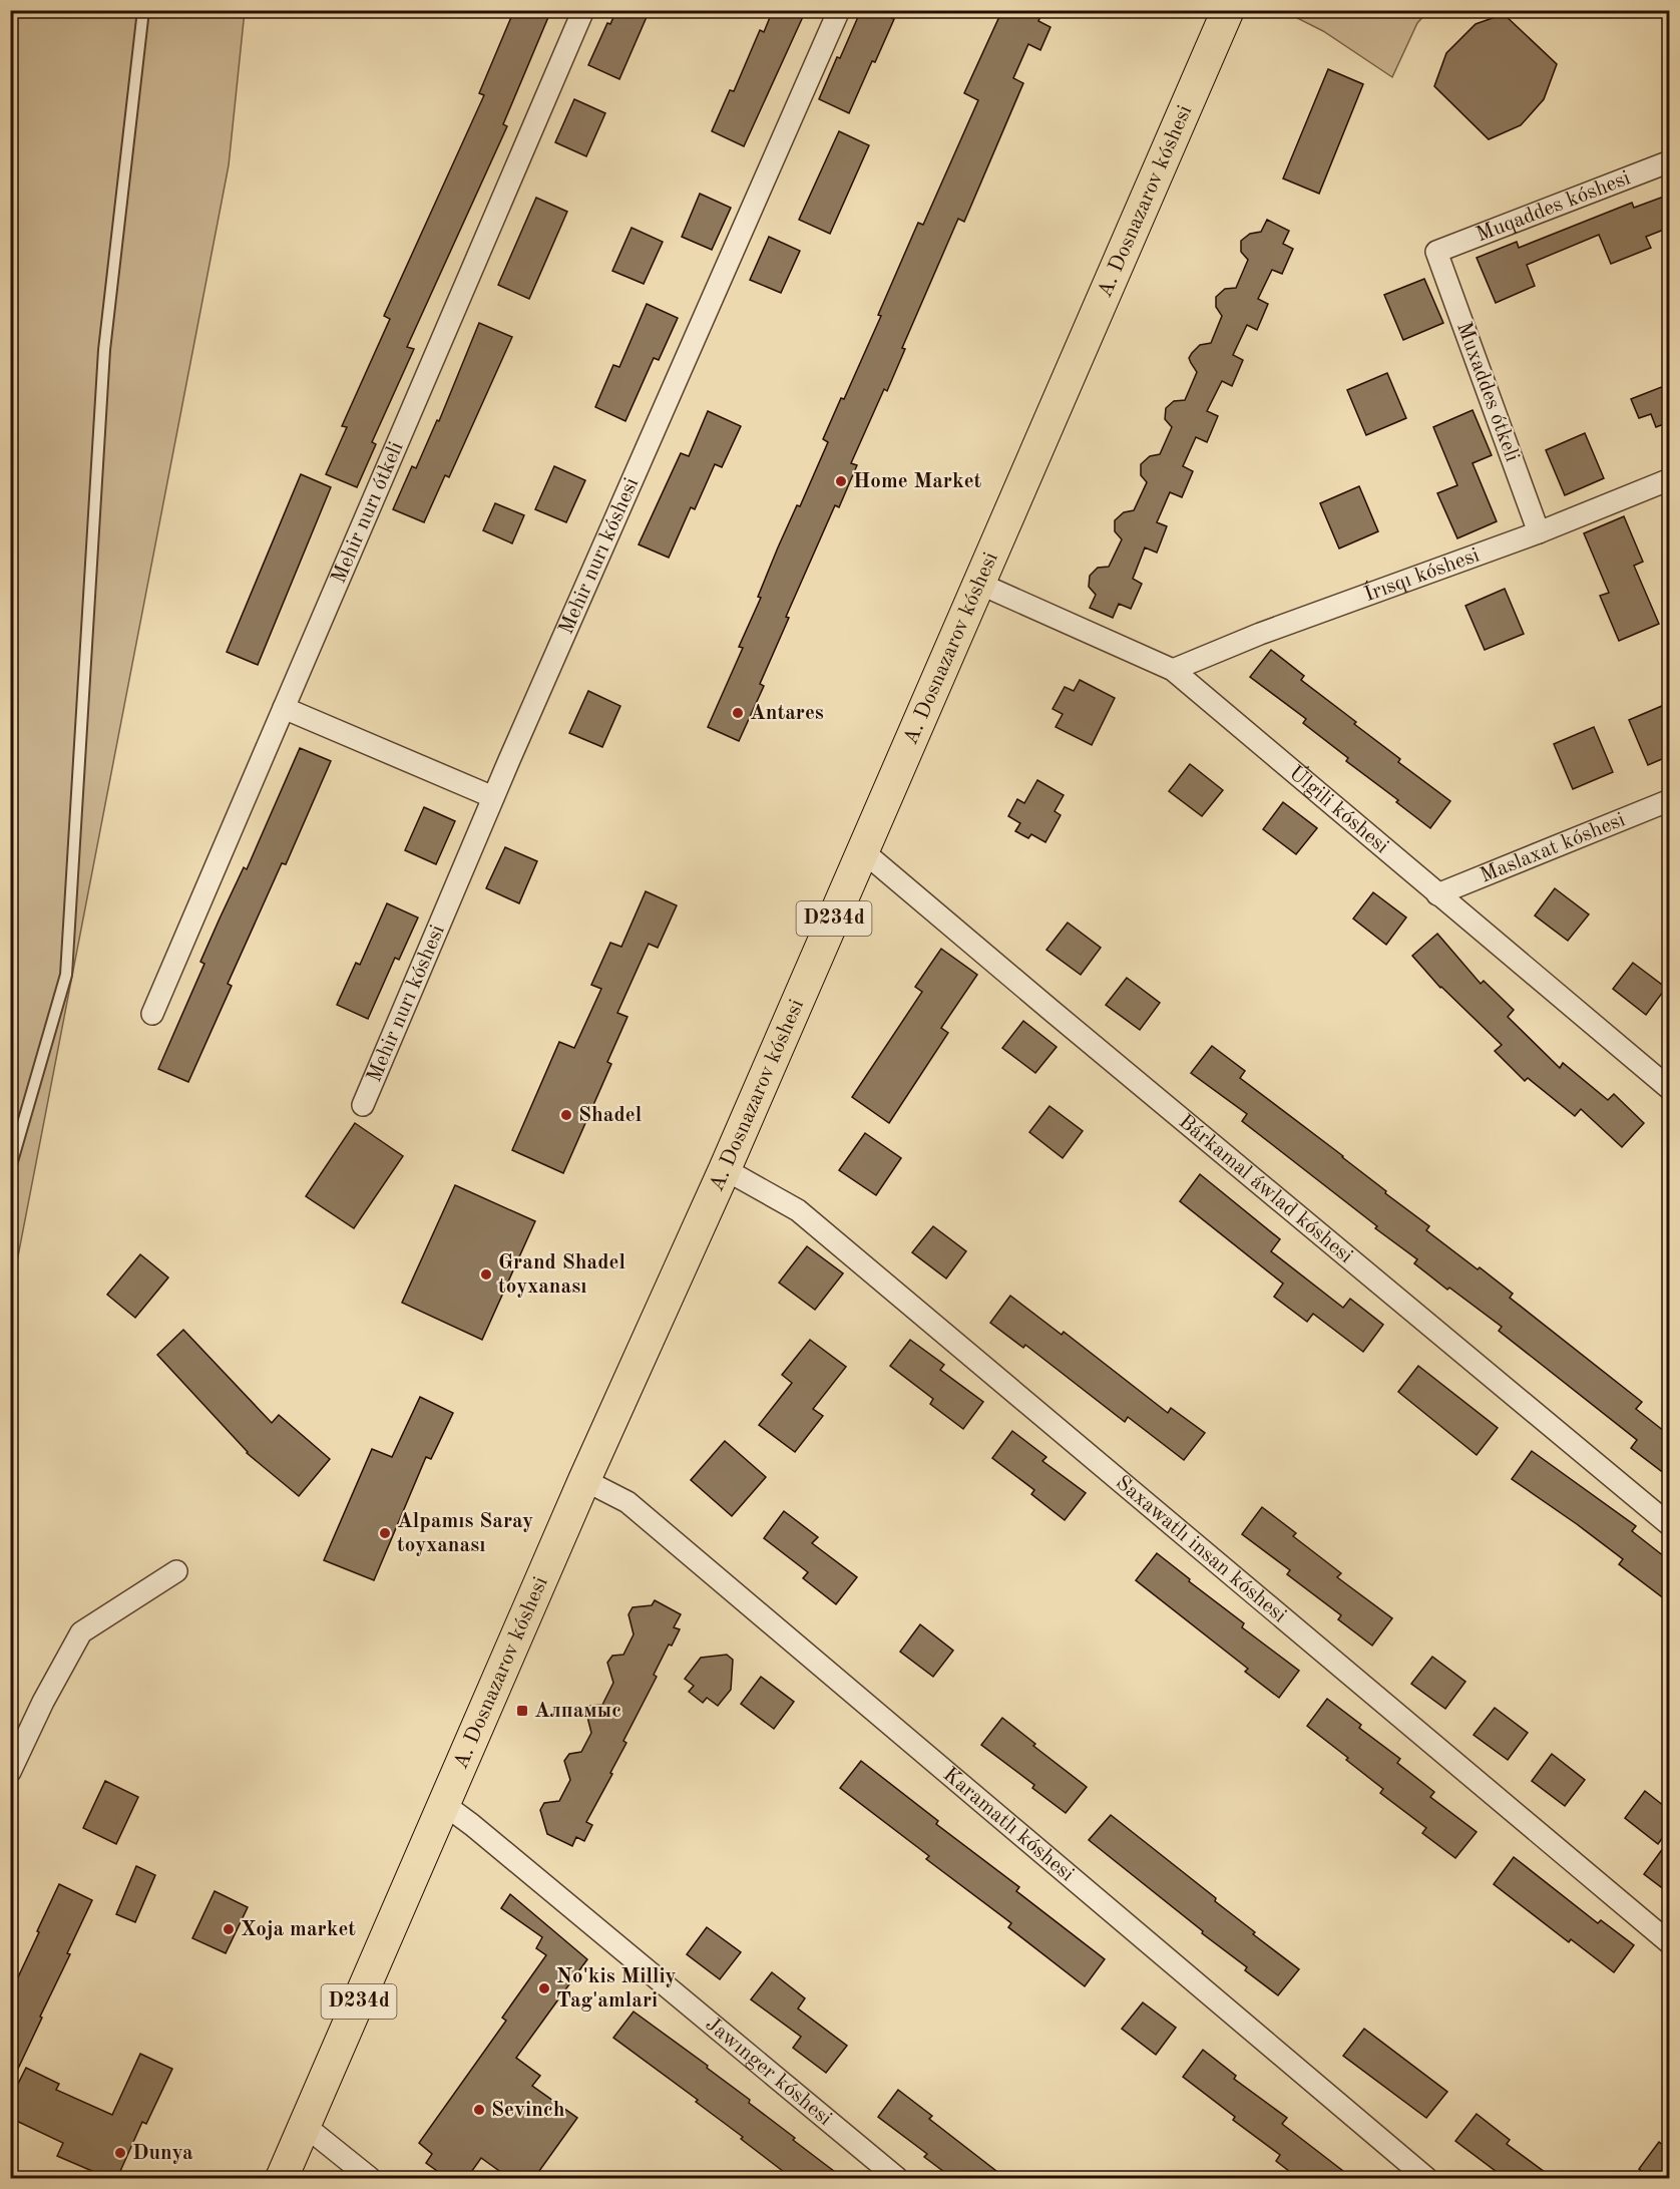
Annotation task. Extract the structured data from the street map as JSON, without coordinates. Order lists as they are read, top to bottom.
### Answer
{
  "streets": {
    "main road": ["A. Dosnazarov kóshesi", "D234d"],
    "street": [
      "Muqaddes kóshesi",
      "Muxaddes ótkeli",
      "Mehir nurı ótkeli",
      "Mehir nurı kóshesi",
      "Írısqı kóshesi",
      "Úlgili kóshesi",
      "Maslaxat kóshesi",
      "Bárkamal áwlad kóshesi",
      "Saxawatlı insan kóshesi",
      "Karamatlı kóshesi",
      "Jawınger kóshesi"
    ]
  },
  "crossings": [
    ["A. Dosnazarov kóshesi", "Úlgili kóshesi"],
    ["A. Dosnazarov kóshesi", "Bárkamal áwlad kóshesi"],
    ["A. Dosnazarov kóshesi", "Saxawatlı insan kóshesi"],
    ["A. Dosnazarov kóshesi", "Karamatlı kóshesi"],
    ["A. Dosnazarov kóshesi", "Jawınger kóshesi"],
    ["Muqaddes kóshesi", "Muxaddes ótkeli"],
    ["Muxaddes ótkeli", "Írısqı kóshesi"],
    ["Írısqı kóshesi", "Úlgili kóshesi"],
    ["Úlgili kóshesi", "Maslaxat kóshesi"]
  ],
  "places": {
    "other": [
      "Home Market",
      "Antares",
      "Shadel",
      "Grand Shadel toyxanası",
      "Alpamıs Saray toyxanası",
      "Xoja market",
      "No'kis Milliy Tag'amlari",
      "Sevinch",
      "Dunya"
    ],
    "transit": ["Алпамыс"]
  }
}
